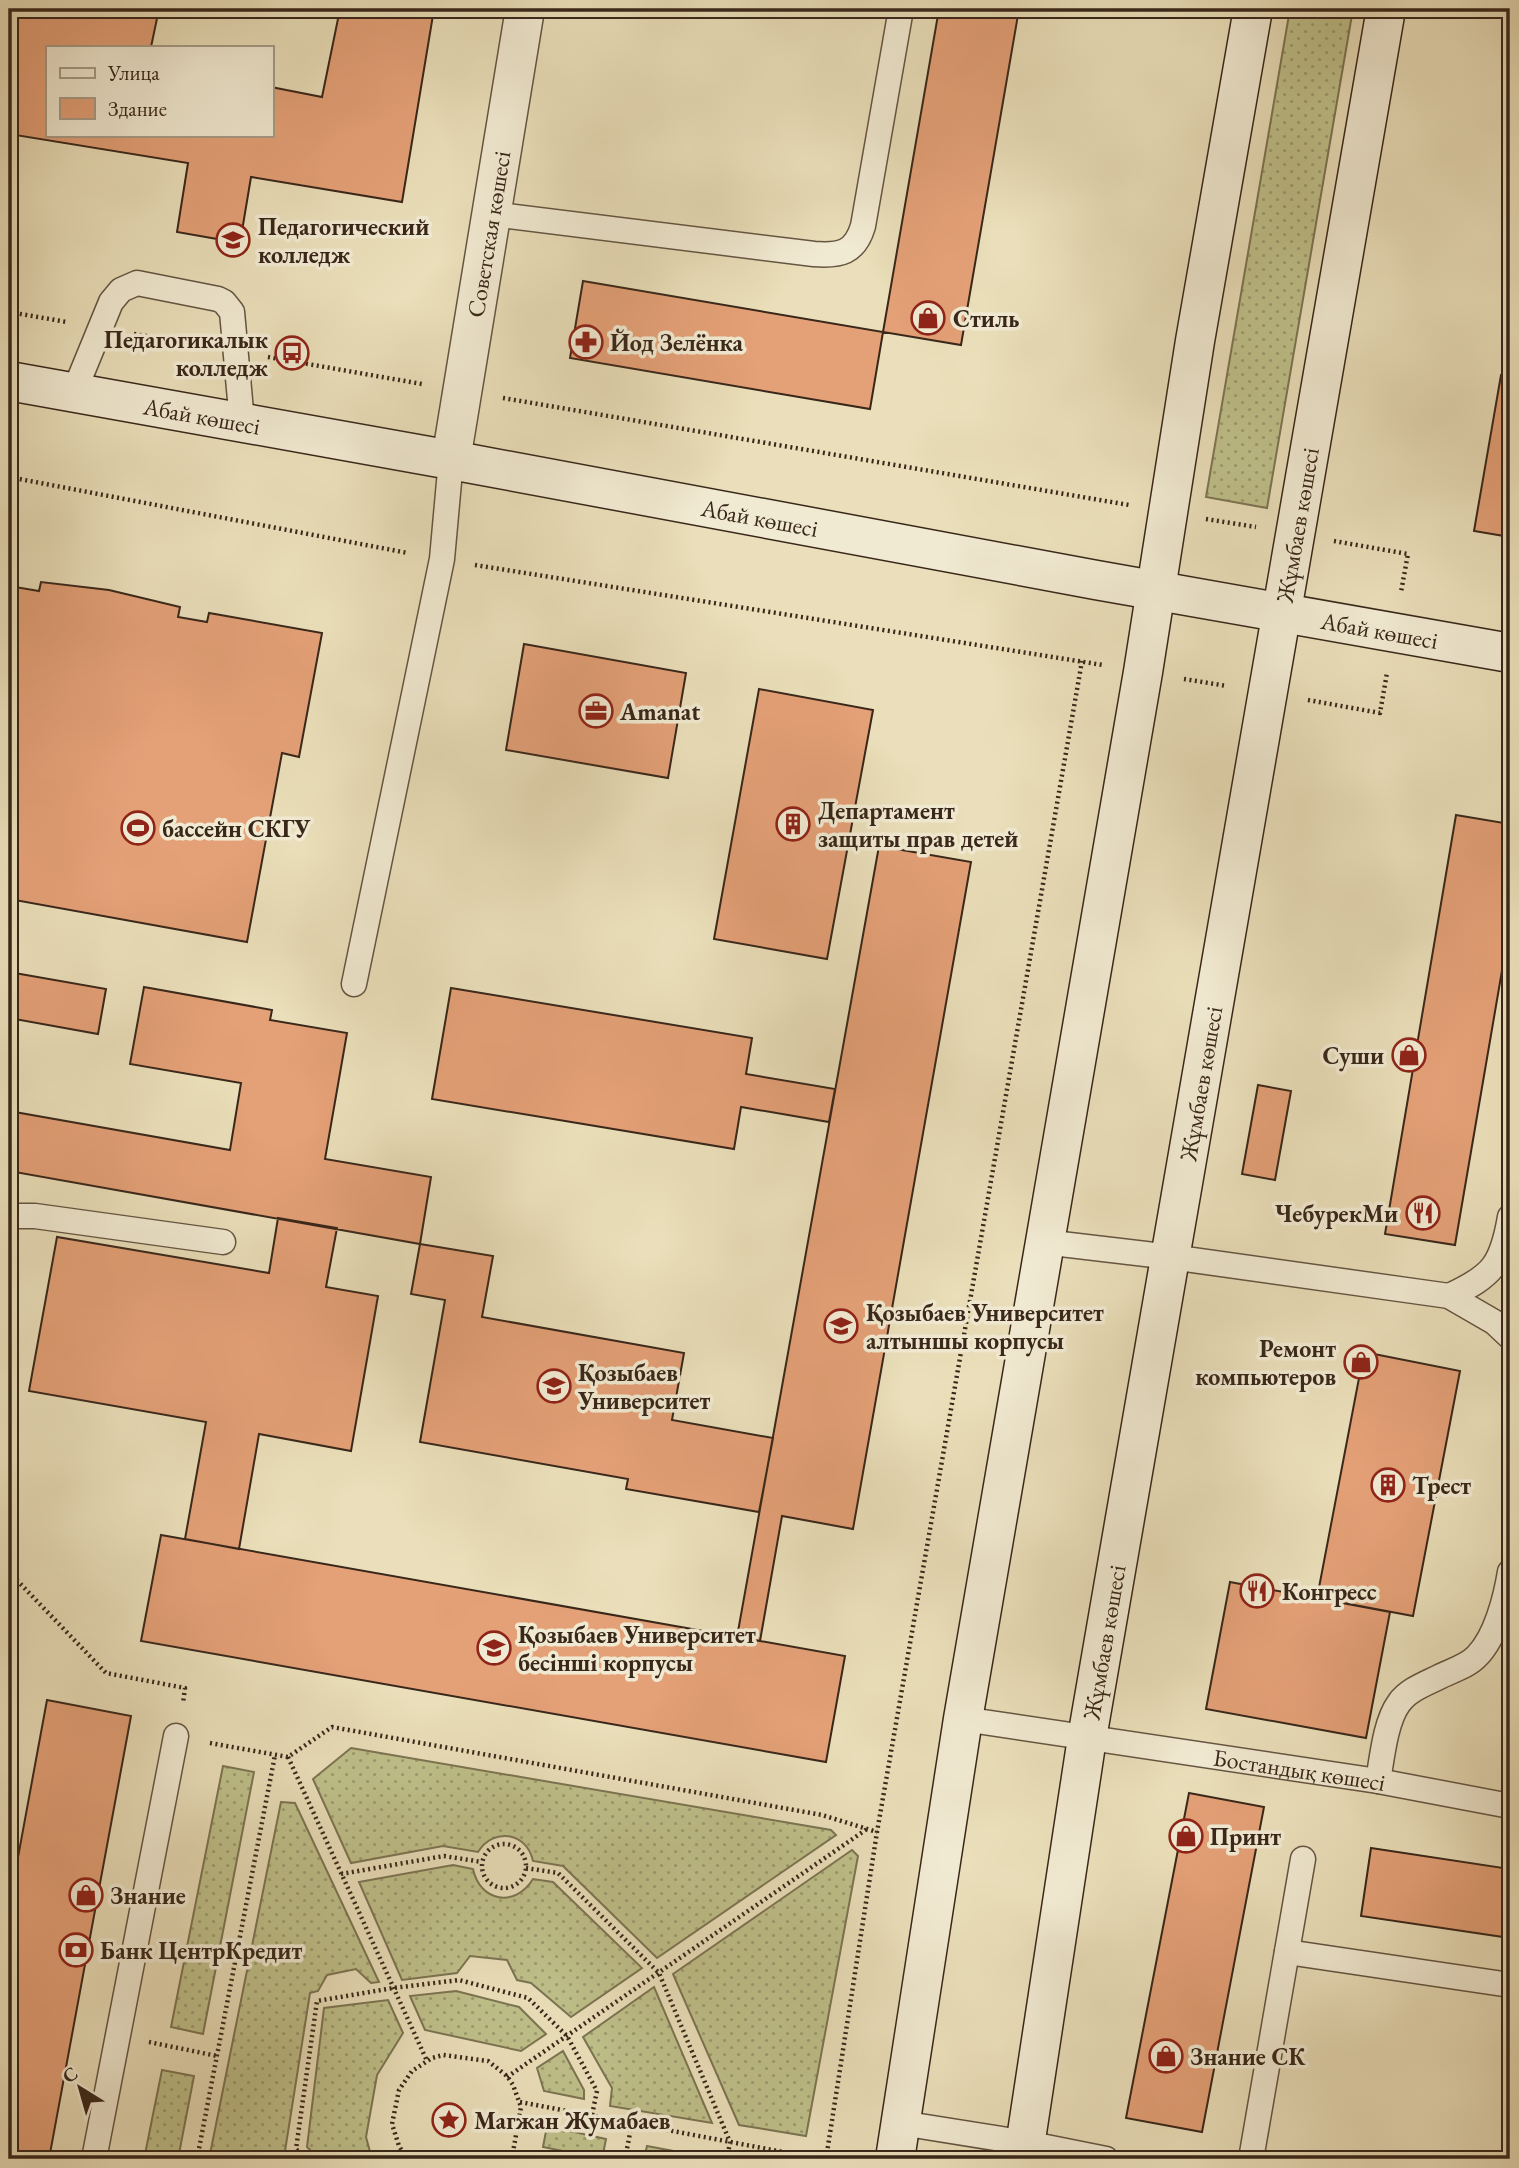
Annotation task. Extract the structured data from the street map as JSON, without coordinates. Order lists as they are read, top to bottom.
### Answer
{
  "streets": {
    "main road": ["Советская көшесі", "Абай көшесі", "Жұмбаев көшесі"],
    "lane": ["Бостандық көшесі"]
  },
  "crossings": [
    ["Советская көшесі", "Абай көшесі"],
    ["Абай көшесі", "Жұмбаев көшесі"],
    ["Жұмбаев көшесі", "Бостандық көшесі"]
  ],
  "places": {
    "school or university": [
      "Педагогический колледж",
      "Қозыбаев Университет алтыншы корпусы",
      "Қозыбаев Университет",
      "Қозыбаев Университет бесінші корпусы"
    ],
    "shop": [
      "Стиль",
      "Суши",
      "Ремонт компьютеров",
      "Принт",
      "Знание",
      "Знание СК"
    ],
    "pharmacy": ["Йод Зелёнка"],
    "bus stop": ["Педагогикалык колледж"],
    "office": ["Amanat"],
    "building": ["Департамент защиты прав детей", "Трест"],
    "sports": ["бассейн СКГУ"],
    "restaurant": ["ЧебурекМи", "Конгресс"],
    "bank": ["Банк ЦентрКредит"],
    "place": ["Магжан Жумабаев"]
  },
  "legend": ["Улица", "Здание"],
  "north": "top left"
}
